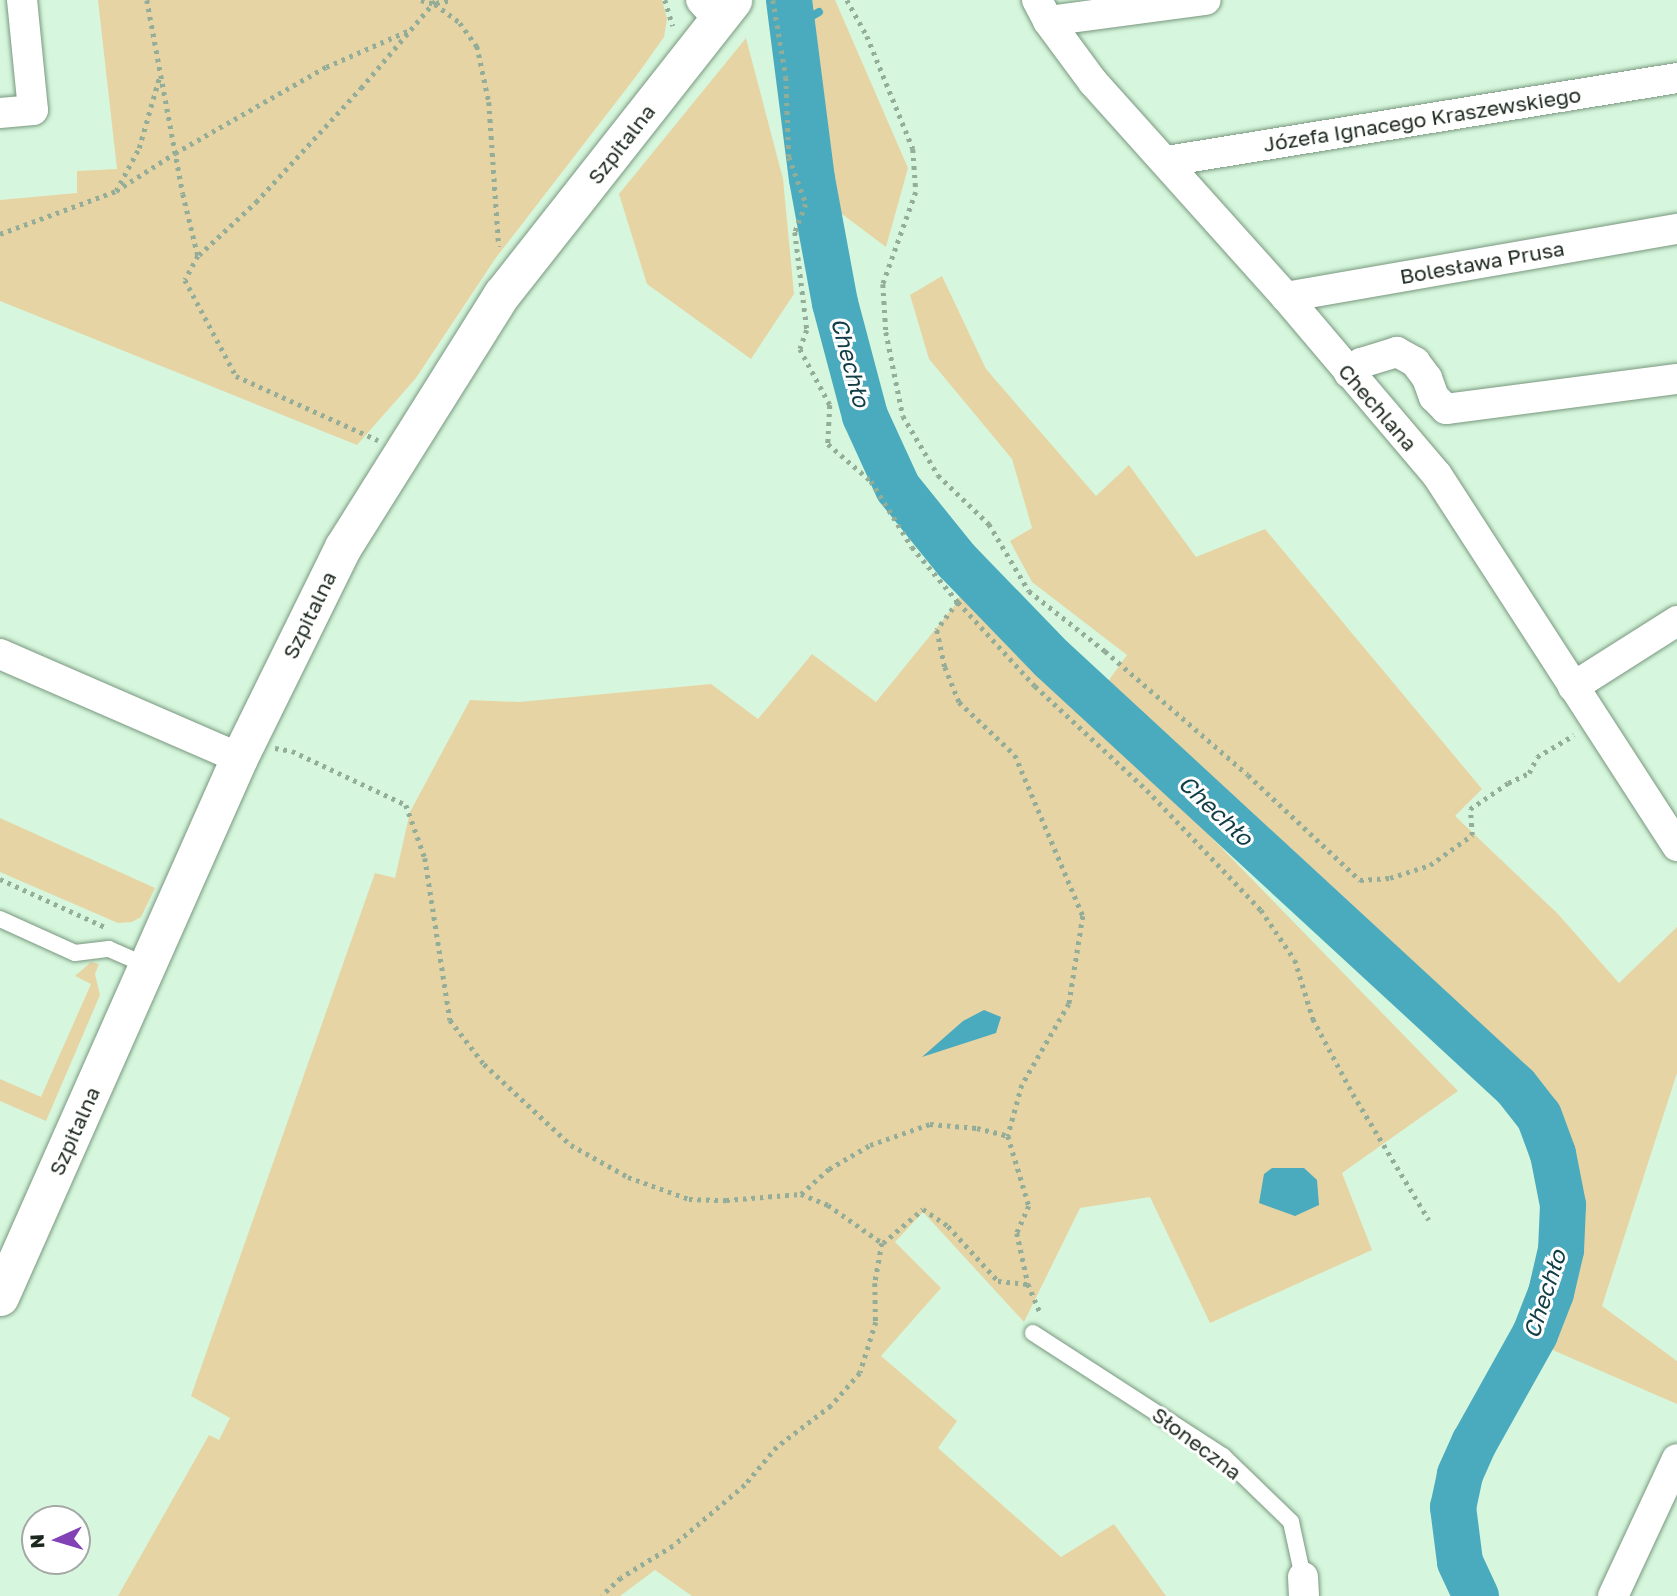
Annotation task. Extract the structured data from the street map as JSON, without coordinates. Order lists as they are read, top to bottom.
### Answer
{
  "streets": {
    "street": [
      "Józefa Ignacego Kraszewskiego",
      "Szpitalna",
      "Bolesława Prusa",
      "Chechlana"
    ],
    "lane": ["Słoneczna"]
  },
  "crossings": [
    ["Józefa Ignacego Kraszewskiego", "Chechlana"],
    ["Bolesława Prusa", "Chechlana"]
  ],
  "water": ["Chechło"],
  "north": "left"
}
